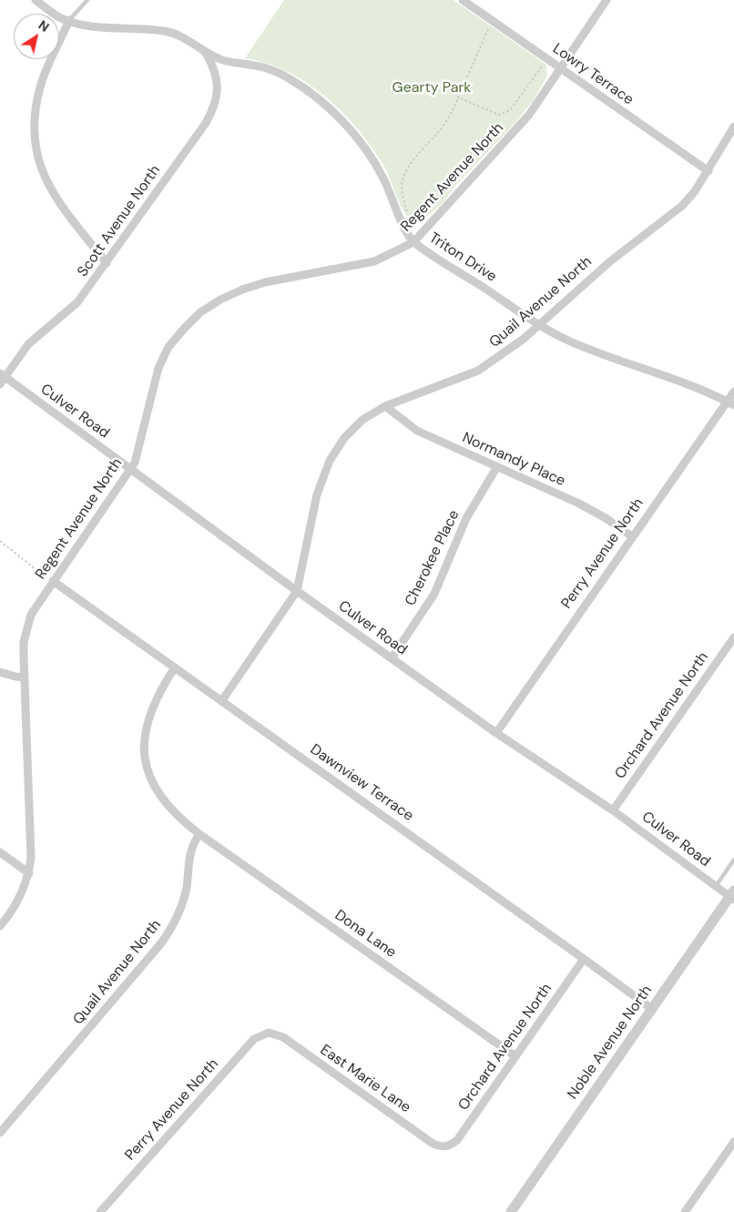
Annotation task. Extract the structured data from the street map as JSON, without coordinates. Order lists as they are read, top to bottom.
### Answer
{
  "streets": {
    "street": [
      "Lowry Terrace",
      "Regent Avenue North",
      "Scott Avenue North",
      "Triton Drive",
      "Quail Avenue North",
      "Culver Road",
      "Normandy Place",
      "Perry Avenue North",
      "Cherokee Place",
      "Orchard Avenue North",
      "Dawnview Terrace",
      "Dona Lane",
      "Noble Avenue North",
      "East Marie Lane"
    ]
  },
  "crossings": [
    ["Lowry Terrace", "Regent Avenue North"],
    ["Lowry Terrace", "Quail Avenue North"],
    ["Regent Avenue North", "Triton Drive"],
    ["Regent Avenue North", "Culver Road"],
    ["Regent Avenue North", "Dawnview Terrace"],
    ["Scott Avenue North", "Triton Drive"],
    ["Scott Avenue North", "Culver Road"],
    ["Triton Drive", "Quail Avenue North"],
    ["Triton Drive", "Perry Avenue North"],
    ["Quail Avenue North", "Culver Road"],
    ["Quail Avenue North", "Normandy Place"],
    ["Quail Avenue North", "Dawnview Terrace"],
    ["Quail Avenue North", "Dona Lane"],
    ["Culver Road", "Perry Avenue North"],
    ["Culver Road", "Cherokee Place"],
    ["Culver Road", "Orchard Avenue North"],
    ["Culver Road", "Noble Avenue North"],
    ["Normandy Place", "Perry Avenue North"],
    ["Normandy Place", "Cherokee Place"],
    ["Perry Avenue North", "East Marie Lane"],
    ["Orchard Avenue North", "Dawnview Terrace"],
    ["Orchard Avenue North", "Dona Lane"],
    ["Orchard Avenue North", "East Marie Lane"],
    ["Dawnview Terrace", "Noble Avenue North"]
  ],
  "parks": ["Gearty Park"],
  "north": "top right"
}
